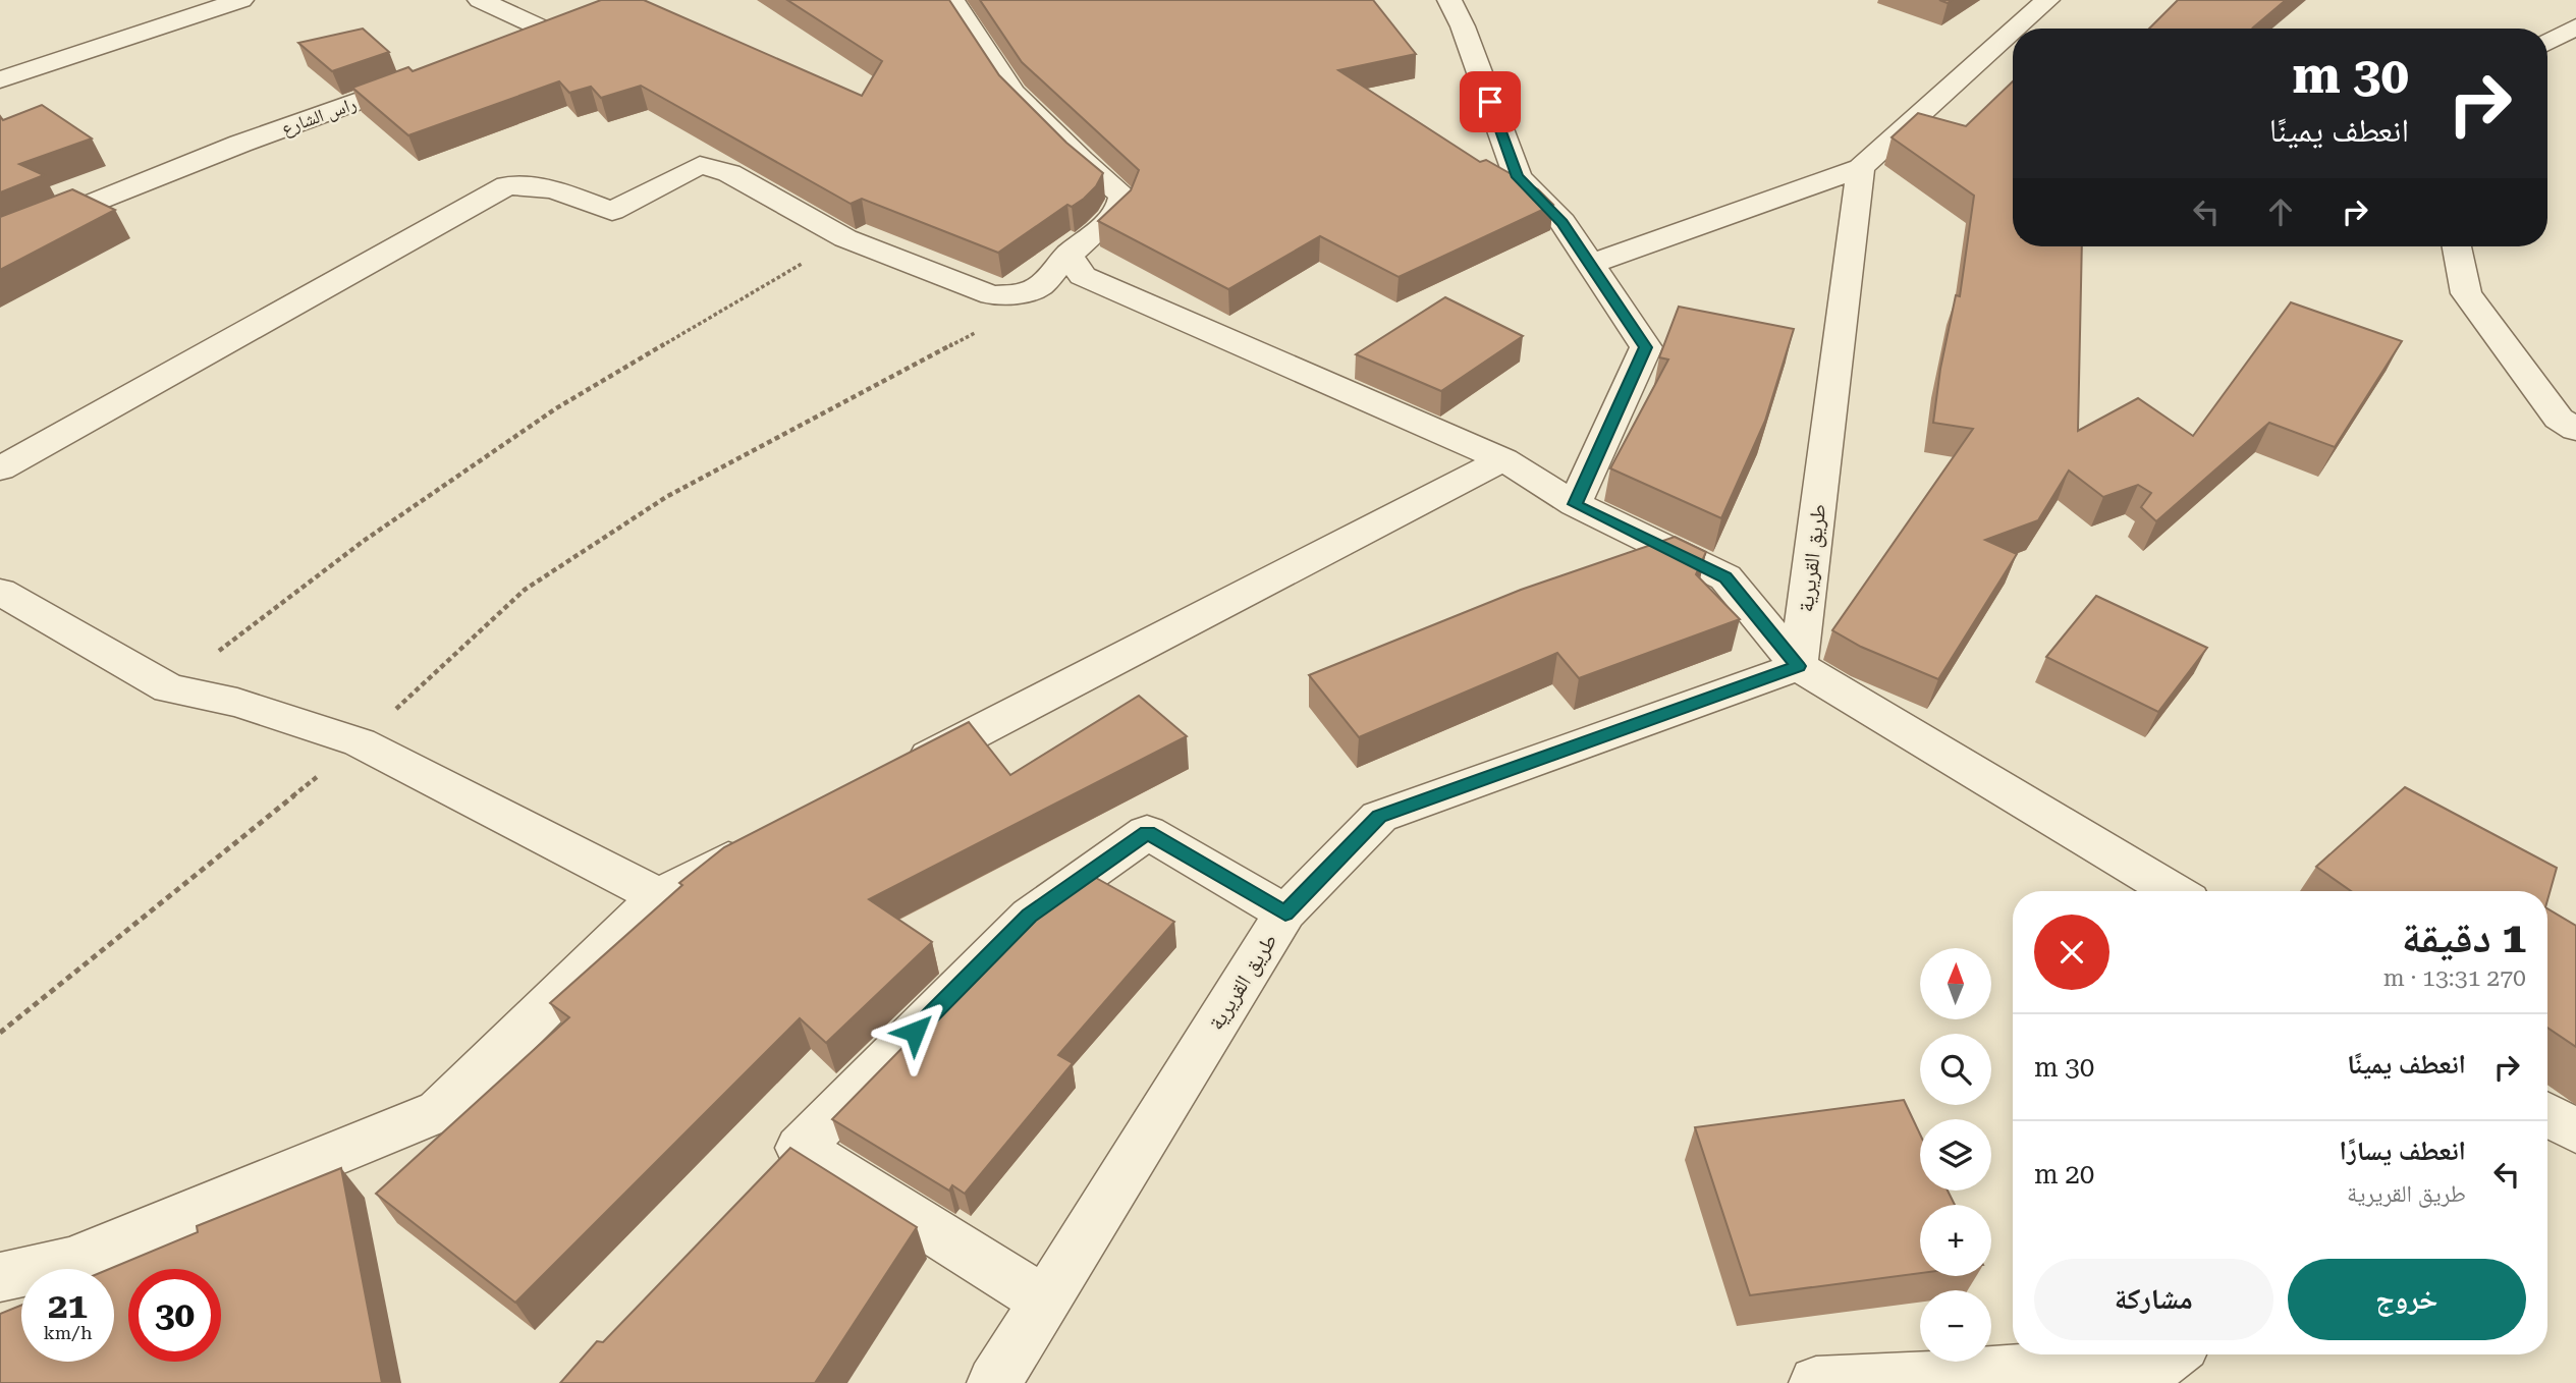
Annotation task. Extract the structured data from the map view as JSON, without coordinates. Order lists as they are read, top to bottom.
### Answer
{
  "streets": {
    "street": ["راس الشارع", "طريق القريرية"]
  },
  "north": "top",
  "page": {
    "turn": ["30 m", "انعطف يمينًا"],
    "heading": ["1 دقيقة", "270 m · 13:31"],
    "map_buttons": ["+", "−"],
    "list": [
      {
        "name": "انعطف يمينًا",
        "value": "30 m"
      },
      {
        "name": "انعطف يسارًا",
        "note": "طريق القريرية",
        "value": "20 m"
      }
    ],
    "buttons": ["خروج", "مشاركة"],
    "speed": "21 km/h",
    "limit": "30"
  }
}
